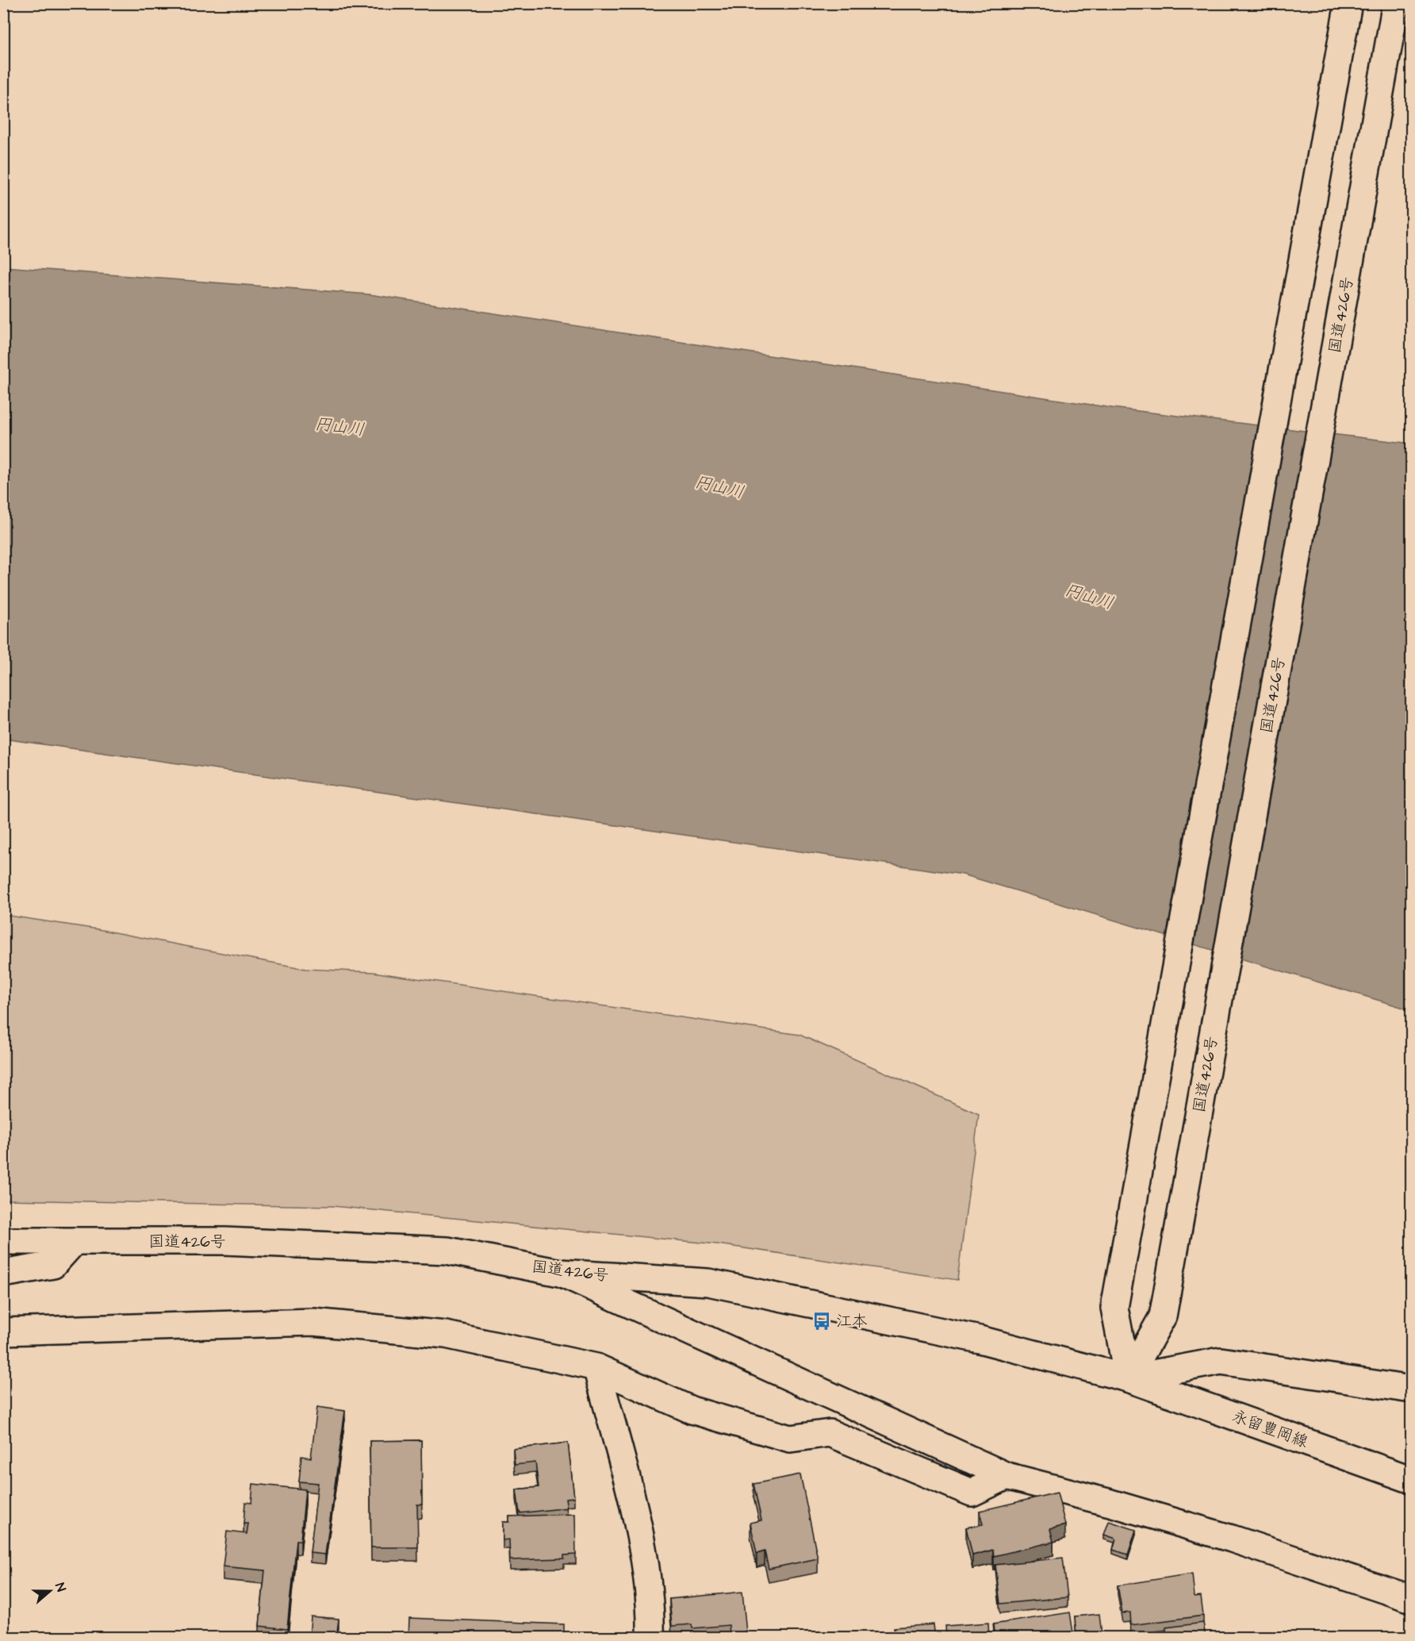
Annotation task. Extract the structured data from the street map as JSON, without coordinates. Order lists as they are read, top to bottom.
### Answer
{
  "streets": {
    "main road": ["国道426号", "永留豊岡線"]
  },
  "crossings": [
    ["国道426号", "永留豊岡線"]
  ],
  "water": ["円山川"],
  "places": {
    "bus stop": ["江本"]
  },
  "north": "right"
}
